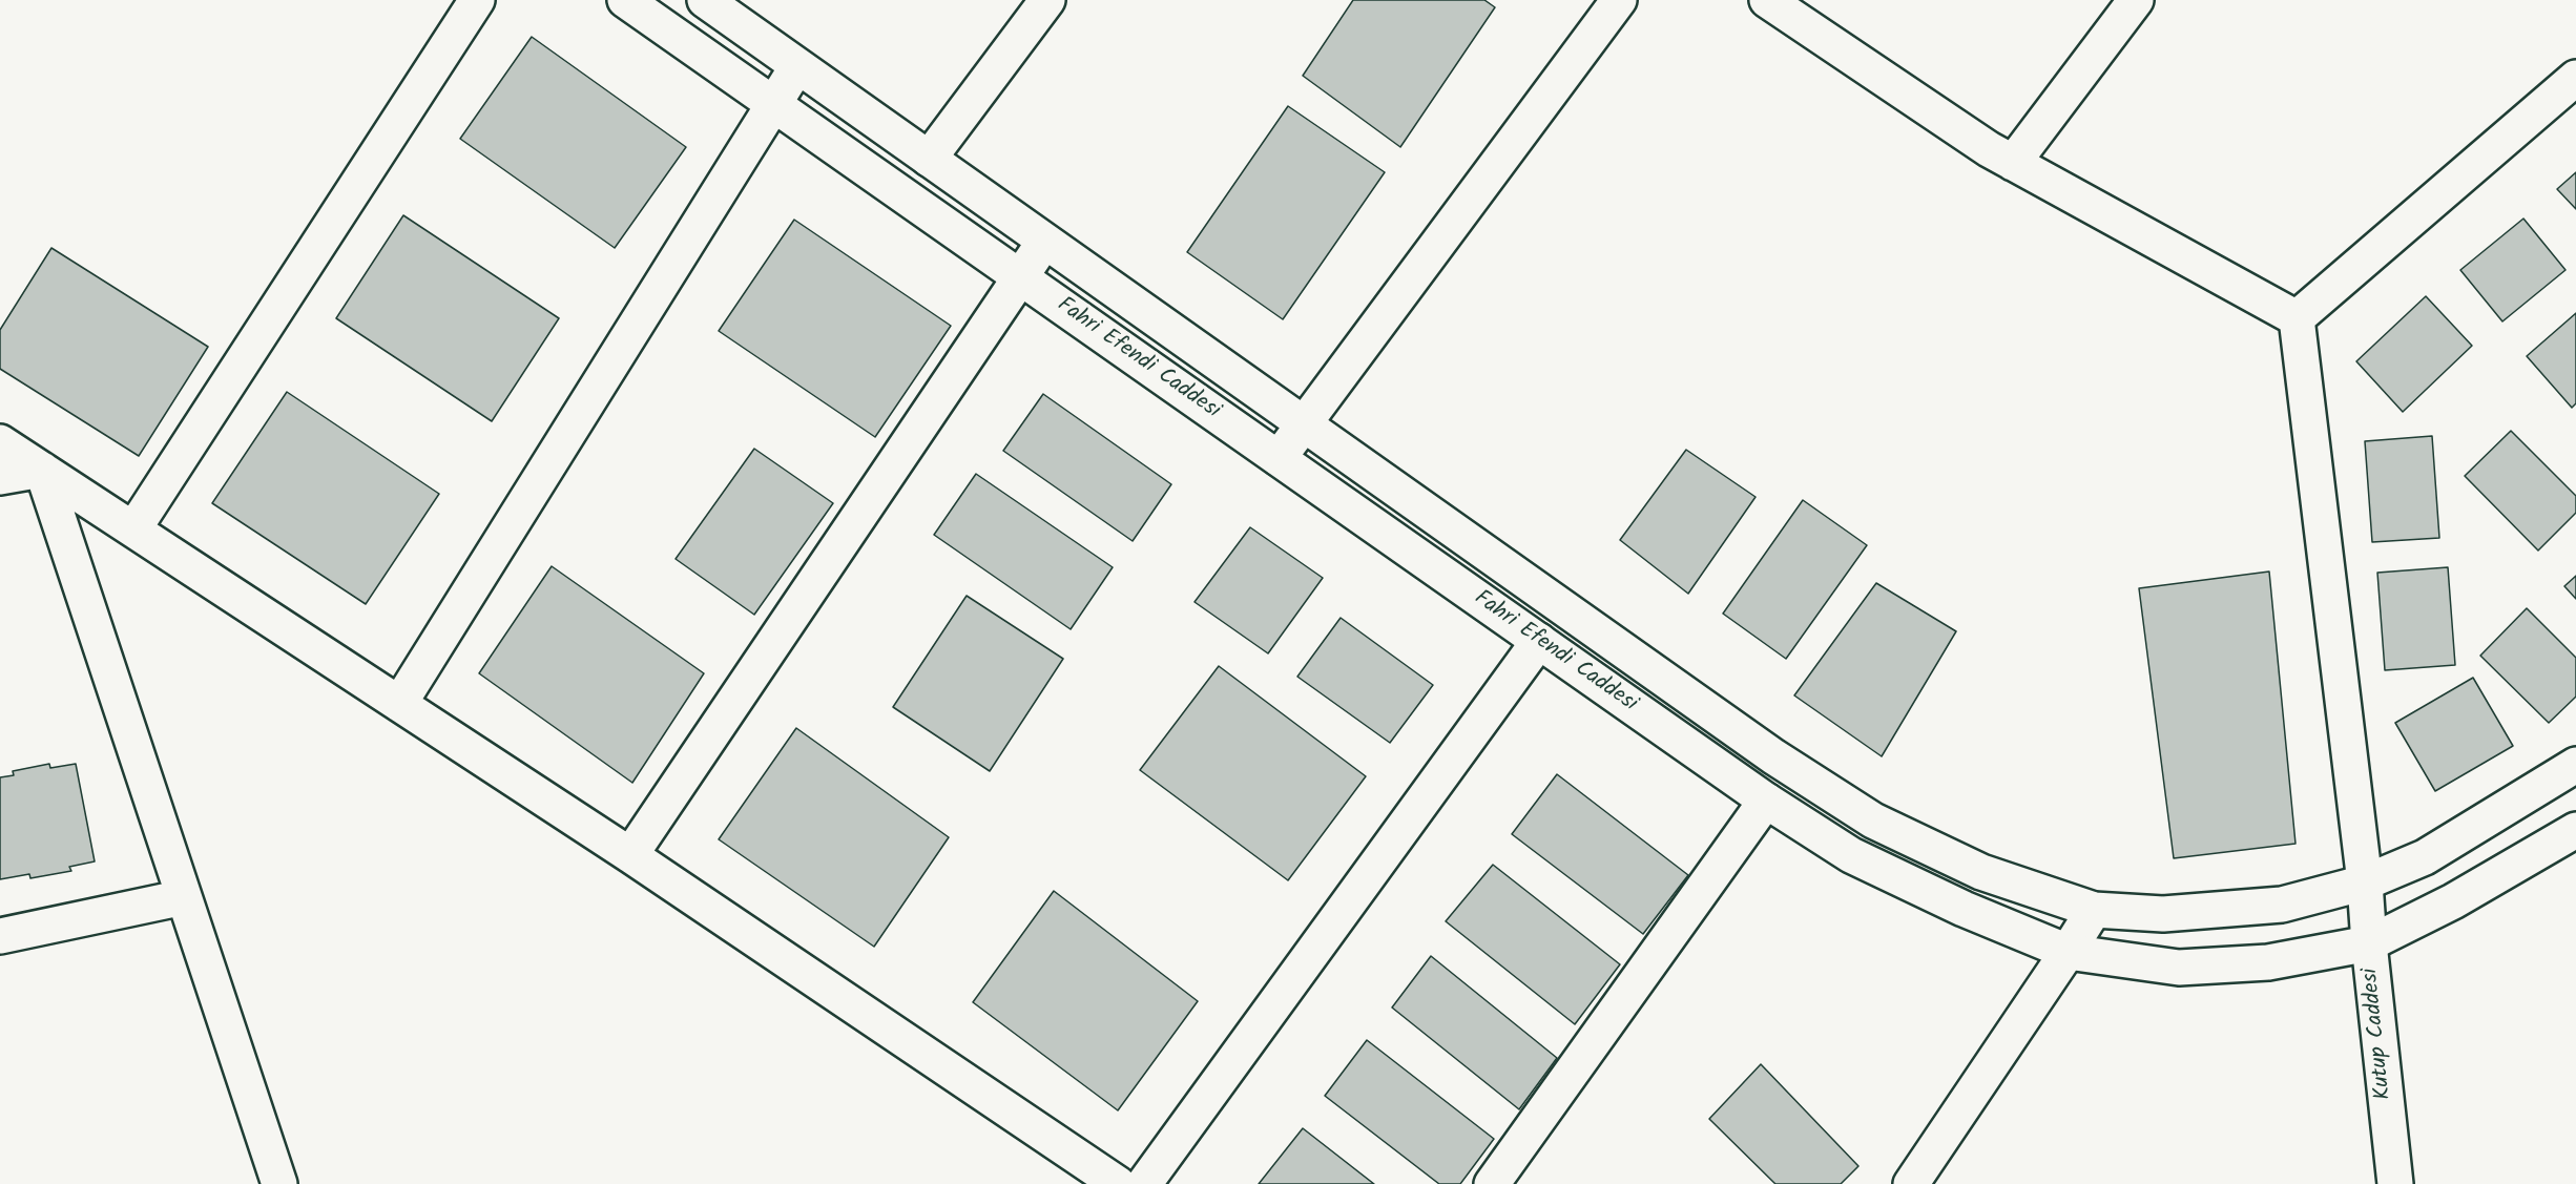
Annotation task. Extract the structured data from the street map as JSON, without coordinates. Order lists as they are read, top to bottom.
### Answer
{
  "streets": {
    "street": ["Fahri Efendi Caddesi", "Kutup Caddesi"]
  },
  "crossings": [
    ["Fahri Efendi Caddesi", "Kutup Caddesi"]
  ]
}
